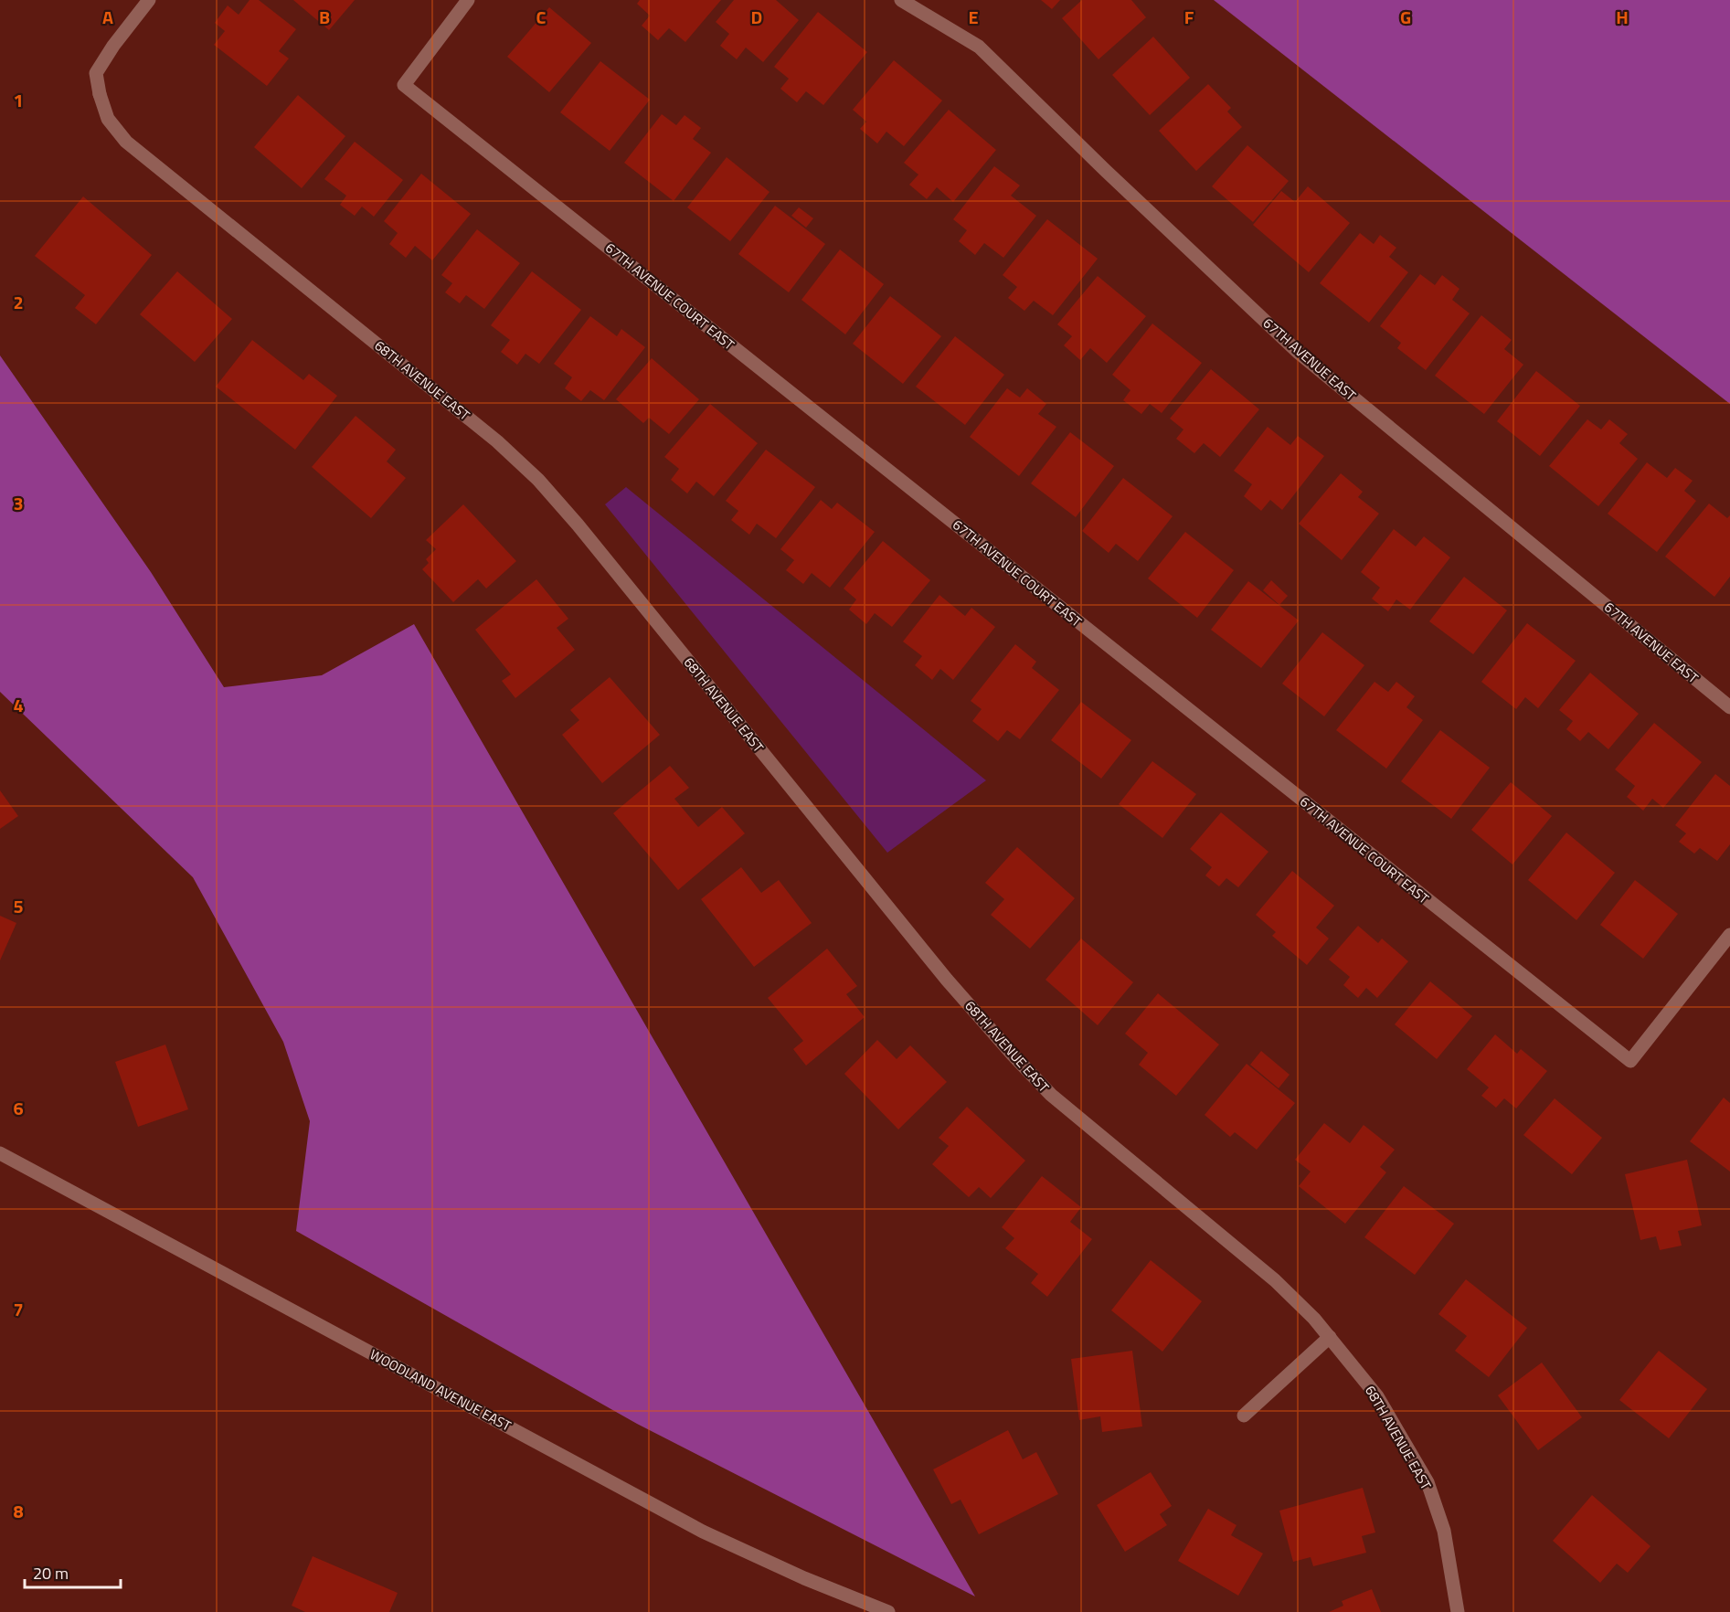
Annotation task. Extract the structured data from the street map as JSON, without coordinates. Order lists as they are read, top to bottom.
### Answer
{
  "streets": {
    "street": [
      "67TH AVENUE COURT EAST",
      "67TH AVENUE EAST",
      "68TH AVENUE EAST",
      "WOODLAND AVENUE EAST"
    ]
  },
  "scale_bar": "20 m",
  "grid": {
    "columns": [
      "A",
      "B",
      "C",
      "D",
      "E",
      "F",
      "G",
      "H"
    ],
    "rows": [
      "1",
      "2",
      "3",
      "4",
      "5",
      "6",
      "7",
      "8"
    ]
  }
}
